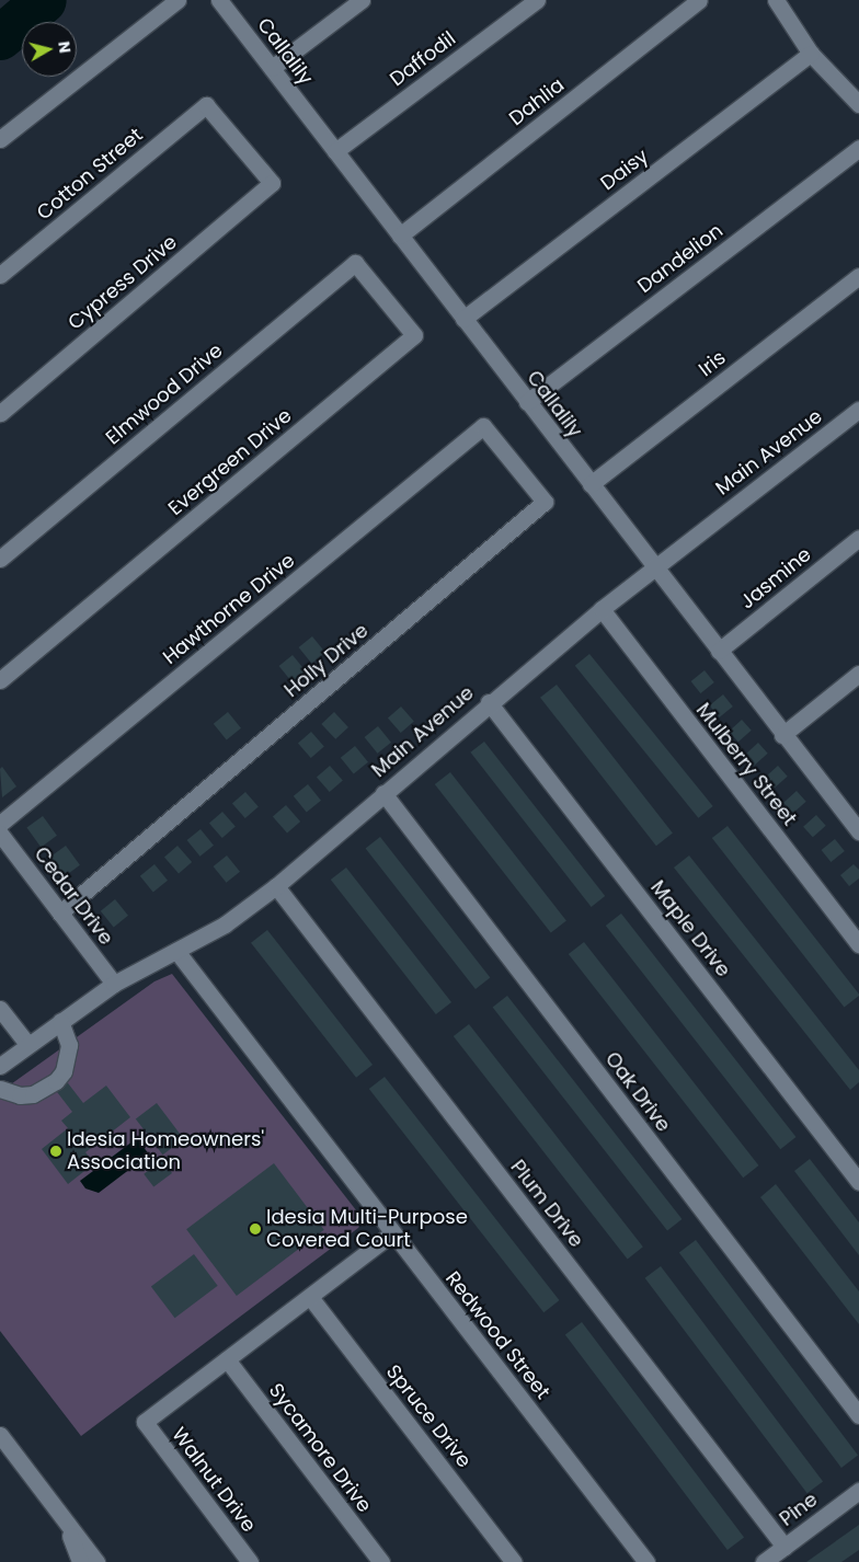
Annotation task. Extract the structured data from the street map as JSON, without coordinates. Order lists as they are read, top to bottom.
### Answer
{
  "streets": {
    "street": [
      "Callalily",
      "Daffodil",
      "Dahlia",
      "Daisy",
      "Cotton Street",
      "Dandelion",
      "Cypress Drive",
      "Iris",
      "Elmwood Drive",
      "Main Avenue",
      "Evergreen Drive",
      "Jasmine",
      "Hawthorne Drive",
      "Holly Drive",
      "Mulberry Street",
      "Cedar Drive",
      "Maple Drive",
      "Oak Drive",
      "Plum Drive",
      "Redwood Street",
      "Spruce Drive",
      "Sycamore Drive",
      "Walnut Drive",
      "Pine"
    ]
  },
  "crossings": [
    ["Callalily", "Daffodil"],
    ["Callalily", "Dahlia"],
    ["Callalily", "Daisy"],
    ["Callalily", "Dandelion"],
    ["Callalily", "Iris"],
    ["Callalily", "Main Avenue"],
    ["Callalily", "Jasmine"],
    ["Cotton Street", "Cypress Drive"],
    ["Elmwood Drive", "Evergreen Drive"],
    ["Main Avenue", "Mulberry Street"],
    ["Main Avenue", "Cedar Drive"],
    ["Main Avenue", "Maple Drive"],
    ["Main Avenue", "Oak Drive"],
    ["Main Avenue", "Plum Drive"],
    ["Main Avenue", "Redwood Street"],
    ["Hawthorne Drive", "Holly Drive"],
    ["Holly Drive", "Cedar Drive"],
    ["Plum Drive", "Pine"],
    ["Sycamore Drive", "Walnut Drive"]
  ],
  "places": ["Idesia Homeowners' Association", "Idesia Multi-Purpose Covered Court"],
  "north": "right"
}
